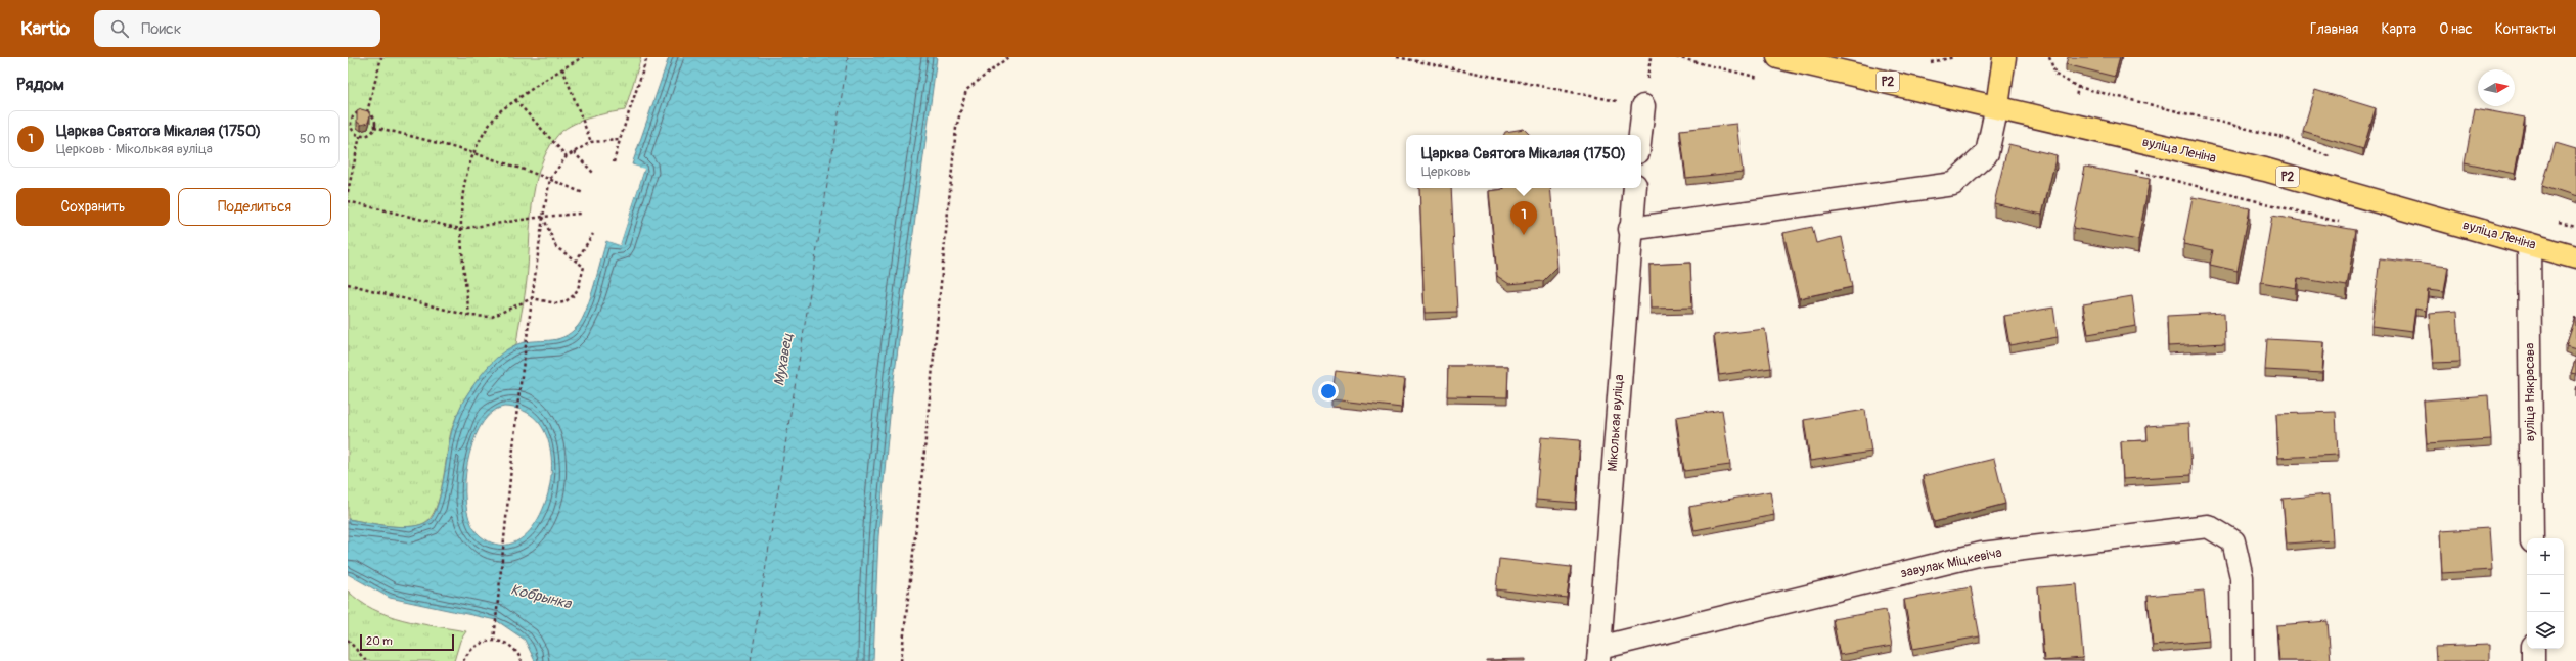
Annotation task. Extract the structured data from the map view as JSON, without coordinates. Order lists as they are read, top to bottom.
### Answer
{
  "streets": {
    "main road": ["Р2", "вуліца Леніна"],
    "street": ["вуліца Някрасава", "Міколькая вуліца", "завулак Міцкевіча"]
  },
  "crossings": [
    ["вуліца Леніна", "вуліца Някрасава"],
    ["Міколькая вуліца", "завулак Міцкевіча"]
  ],
  "water": ["Мухавец", "Кобрынка"],
  "scale_bar": "20 m",
  "north": "right",
  "page": {
    "header": "Kartio",
    "search": "Поиск",
    "nav": [
      "Главная",
      "Карта",
      "О нас",
      "Контакты"
    ],
    "heading": "Рядом",
    "list": [
      {
        "mark": "1",
        "name": "Царква Святога Мікалая (1750)",
        "note": "Церковь · Міколькая вуліца",
        "value": "50 m"
      }
    ],
    "popup": ["Царква Святога Мікалая (1750)", "Церковь"],
    "buttons": ["Сохранить", "Поделиться"],
    "pins": "1",
    "map_buttons": ["+", "−"],
    "scale": "20 m"
  }
}
